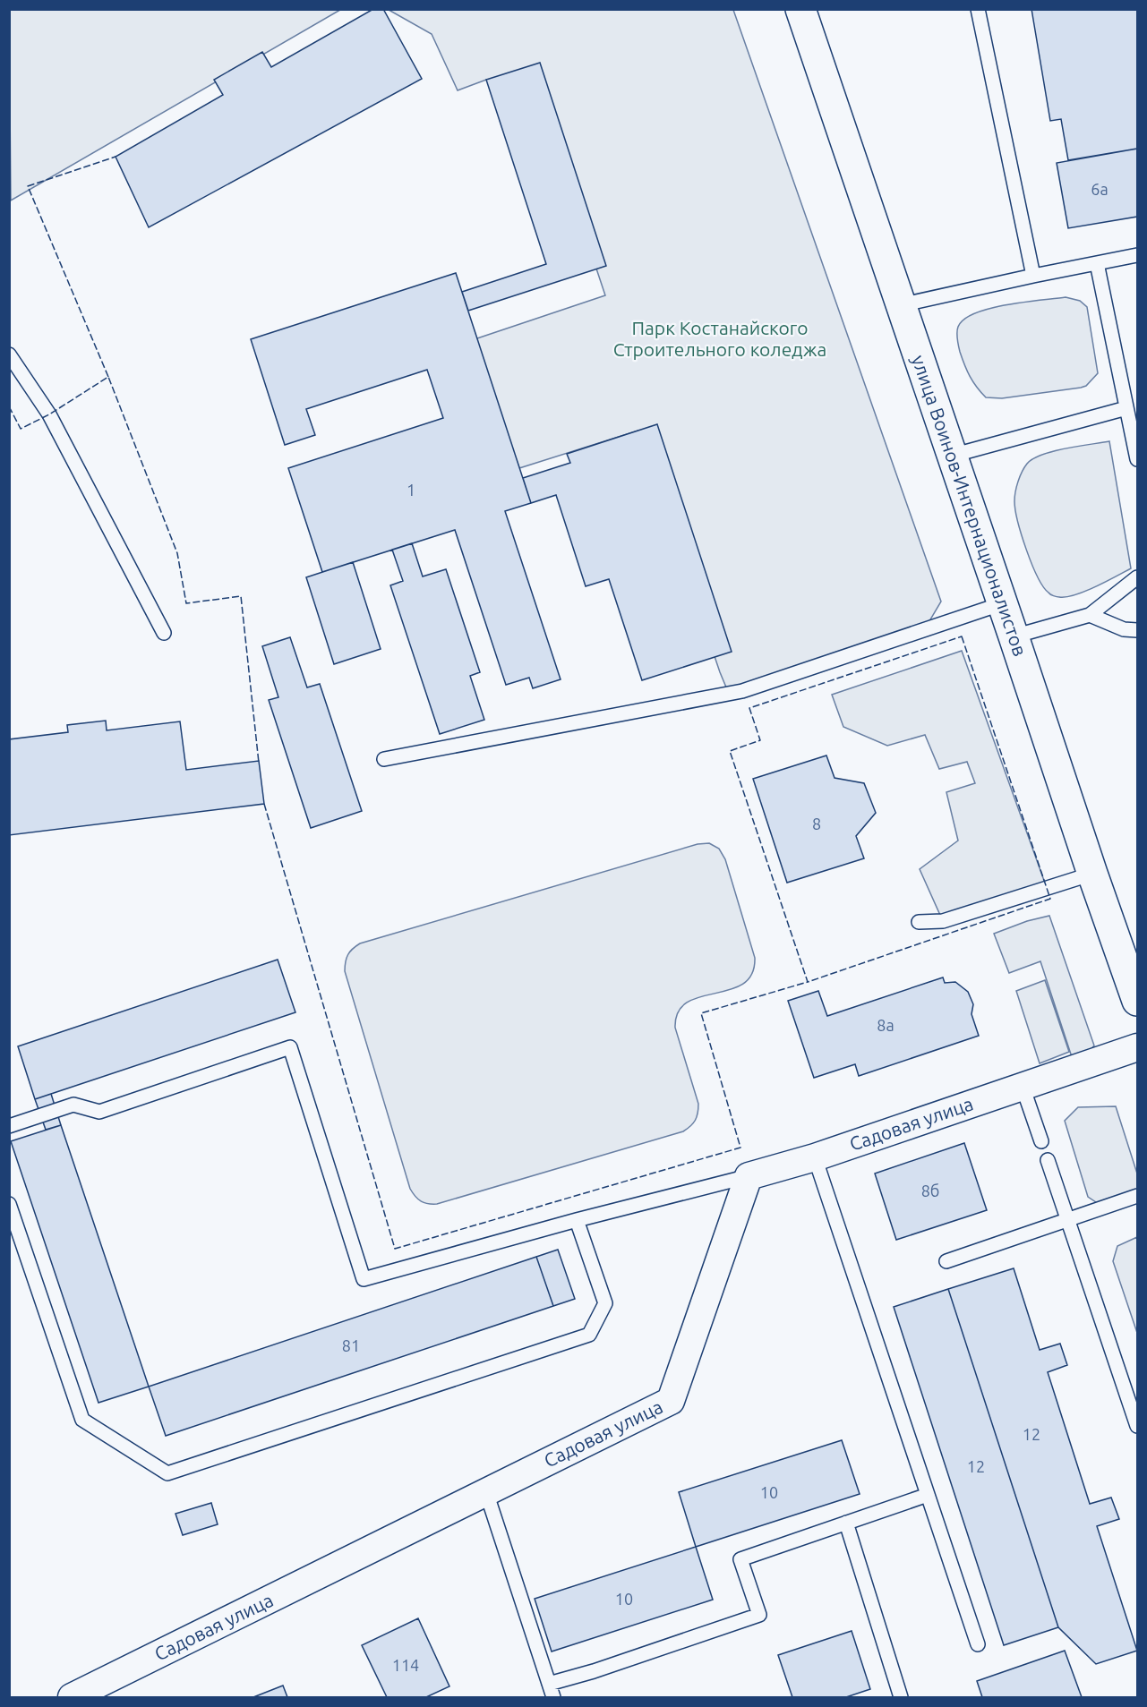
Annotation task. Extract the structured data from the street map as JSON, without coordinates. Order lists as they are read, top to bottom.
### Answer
{
  "streets": {
    "street": ["улица Воинов-Интернационалистов", "Садовая улица"]
  },
  "parks": ["Парк Костанайского Строительного коледжа"],
  "house_numbers": [
    "6а",
    "1",
    "8",
    "8а",
    "8б",
    "81",
    "12",
    "12",
    "10",
    "10",
    "114"
  ]
}
